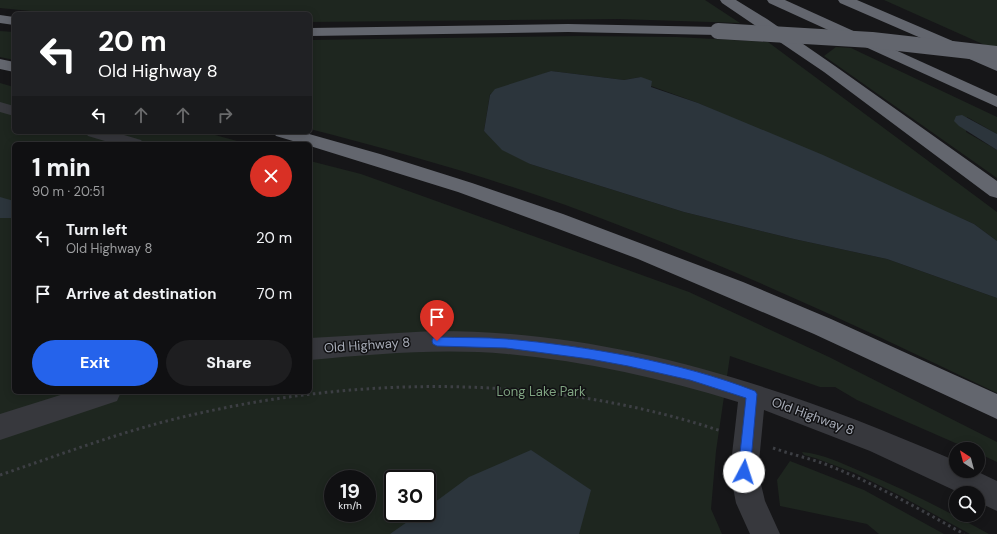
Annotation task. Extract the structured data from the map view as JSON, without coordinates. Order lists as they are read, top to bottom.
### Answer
{
  "streets": {
    "street": ["Old Highway 8"]
  },
  "parks": ["Long Lake Park"],
  "north": "top left",
  "page": {
    "turn": ["20 m", "Old Highway 8"],
    "heading": ["1 min", "90 m · 20:51"],
    "list": [
      {
        "name": "Turn left",
        "note": "Old Highway 8",
        "value": "20 m"
      },
      {
        "name": "Arrive at destination",
        "value": "70 m"
      }
    ],
    "buttons": ["Exit", "Share"],
    "speed": "19 km/h",
    "limit": "30"
  }
}
